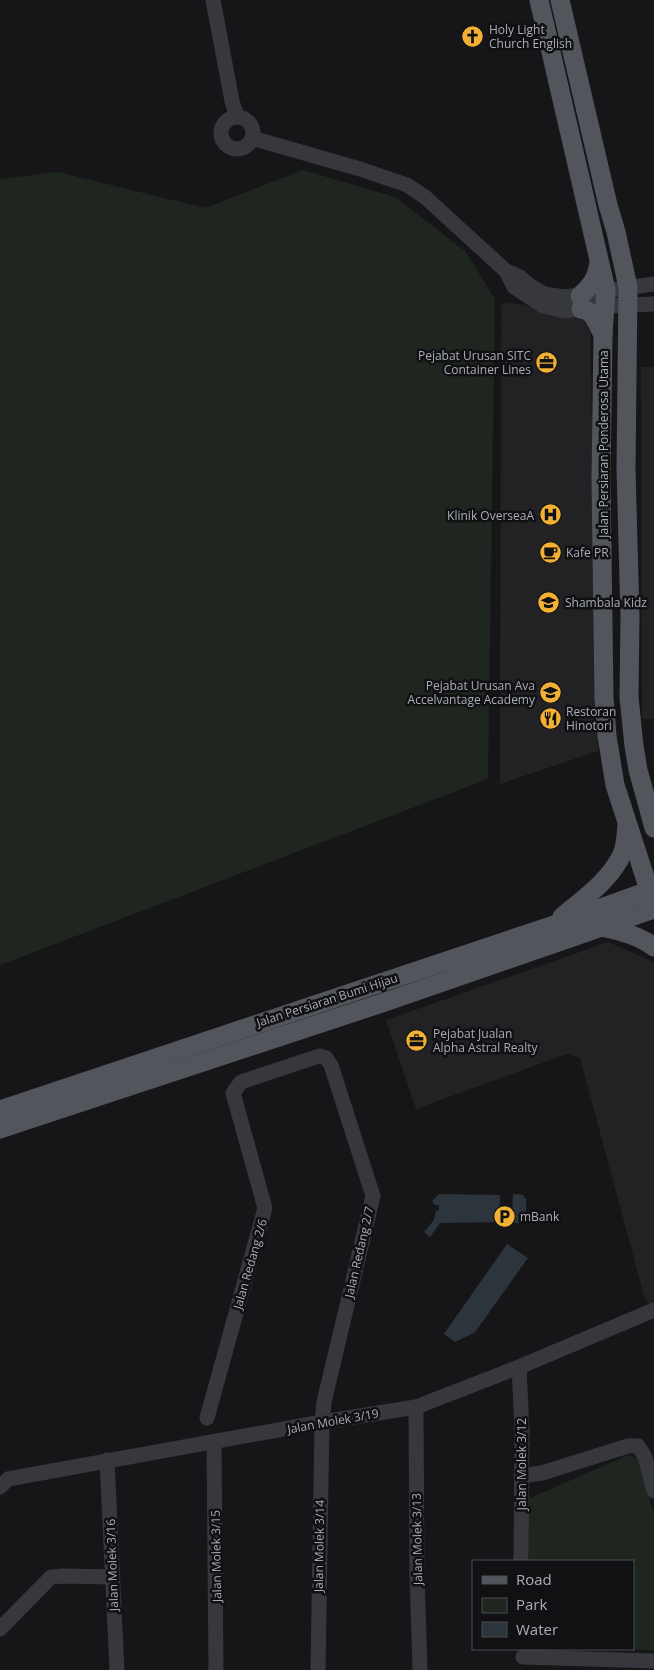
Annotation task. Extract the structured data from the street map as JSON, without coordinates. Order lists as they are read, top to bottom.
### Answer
{
  "streets": {
    "main road": ["Jalan Persiaran Ponderosa Utama", "Jalan Persiaran Bumi Hijau"],
    "street": [
      "Jalan Redang 2/7",
      "Jalan Redang 2/6",
      "Jalan Molek 3/19",
      "Jalan Molek 3/12",
      "Jalan Molek 3/13",
      "Jalan Molek 3/14",
      "Jalan Molek 3/15",
      "Jalan Molek 3/16"
    ]
  },
  "crossings": [
    ["Jalan Persiaran Ponderosa Utama", "Jalan Persiaran Bumi Hijau"],
    ["Jalan Redang 2/7", "Jalan Redang 2/6"],
    ["Jalan Redang 2/7", "Jalan Molek 3/19"],
    ["Jalan Redang 2/7", "Jalan Molek 3/14"],
    ["Jalan Molek 3/19", "Jalan Molek 3/12"],
    ["Jalan Molek 3/19", "Jalan Molek 3/13"],
    ["Jalan Molek 3/19", "Jalan Molek 3/14"],
    ["Jalan Molek 3/19", "Jalan Molek 3/15"],
    ["Jalan Molek 3/19", "Jalan Molek 3/16"]
  ],
  "places": {
    "church": ["Holy Light Church English"],
    "office": ["Pejabat Urusan SITC Container Lines", "Pejabat Jualan Alpha Astral Realty"],
    "hospital": ["Klinik OverseaA"],
    "cafe": ["Kafe PR"],
    "school or university": ["Shambala Kidz", "Pejabat Urusan Ava Accelvantage Academy"],
    "restaurant": ["Restoran Hinotori"],
    "parking": ["mBank"]
  },
  "legend": ["Road", "Park", "Water"]
}
